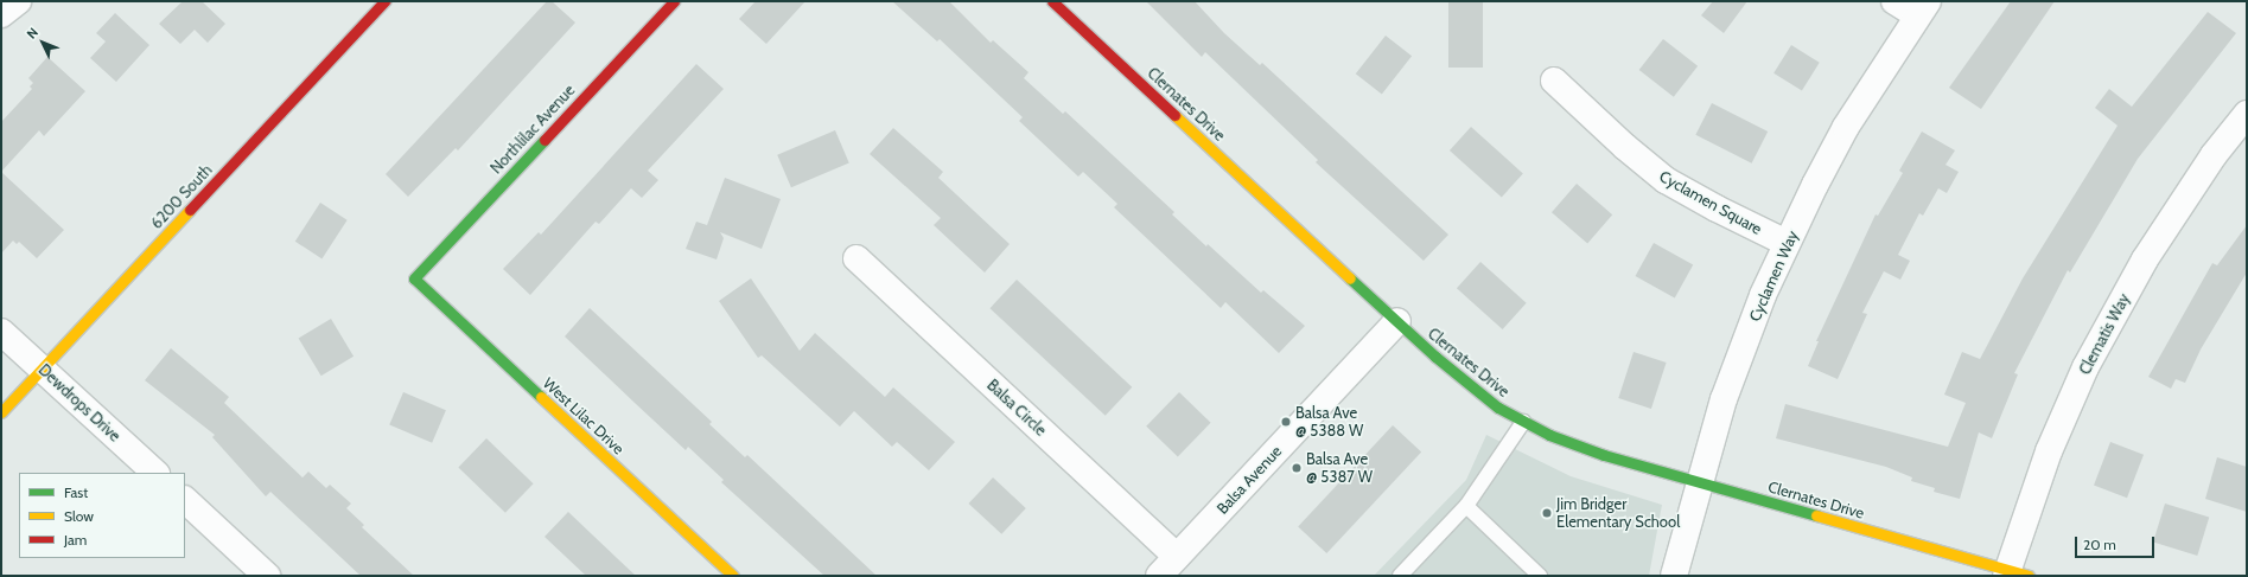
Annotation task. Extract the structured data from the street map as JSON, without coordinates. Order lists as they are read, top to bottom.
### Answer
{
  "streets": {
    "street": [
      "Clernates Drive",
      "Northlilac Avenue",
      "6200 South",
      "Cyclamen Square",
      "Cyclamen Way",
      "Clematis Way",
      "Dewdrops Drive",
      "Balsa Circle",
      "West Lilac Drive",
      "Balsa Avenue"
    ]
  },
  "crossings": [
    ["Clernates Drive", "Cyclamen Way"],
    ["Clernates Drive", "Clematis Way"],
    ["Clernates Drive", "Balsa Avenue"],
    ["Northlilac Avenue", "West Lilac Drive"],
    ["6200 South", "Dewdrops Drive"],
    ["Cyclamen Square", "Cyclamen Way"],
    ["Balsa Circle", "Balsa Avenue"]
  ],
  "places": ["Balsa Ave @ 5388 W", "Balsa Ave @ 5387 W", "Jim Bridger Elementary School"],
  "legend": ["Fast", "Slow", "Jam"],
  "scale_bar": "20 m",
  "north": "top left"
}
